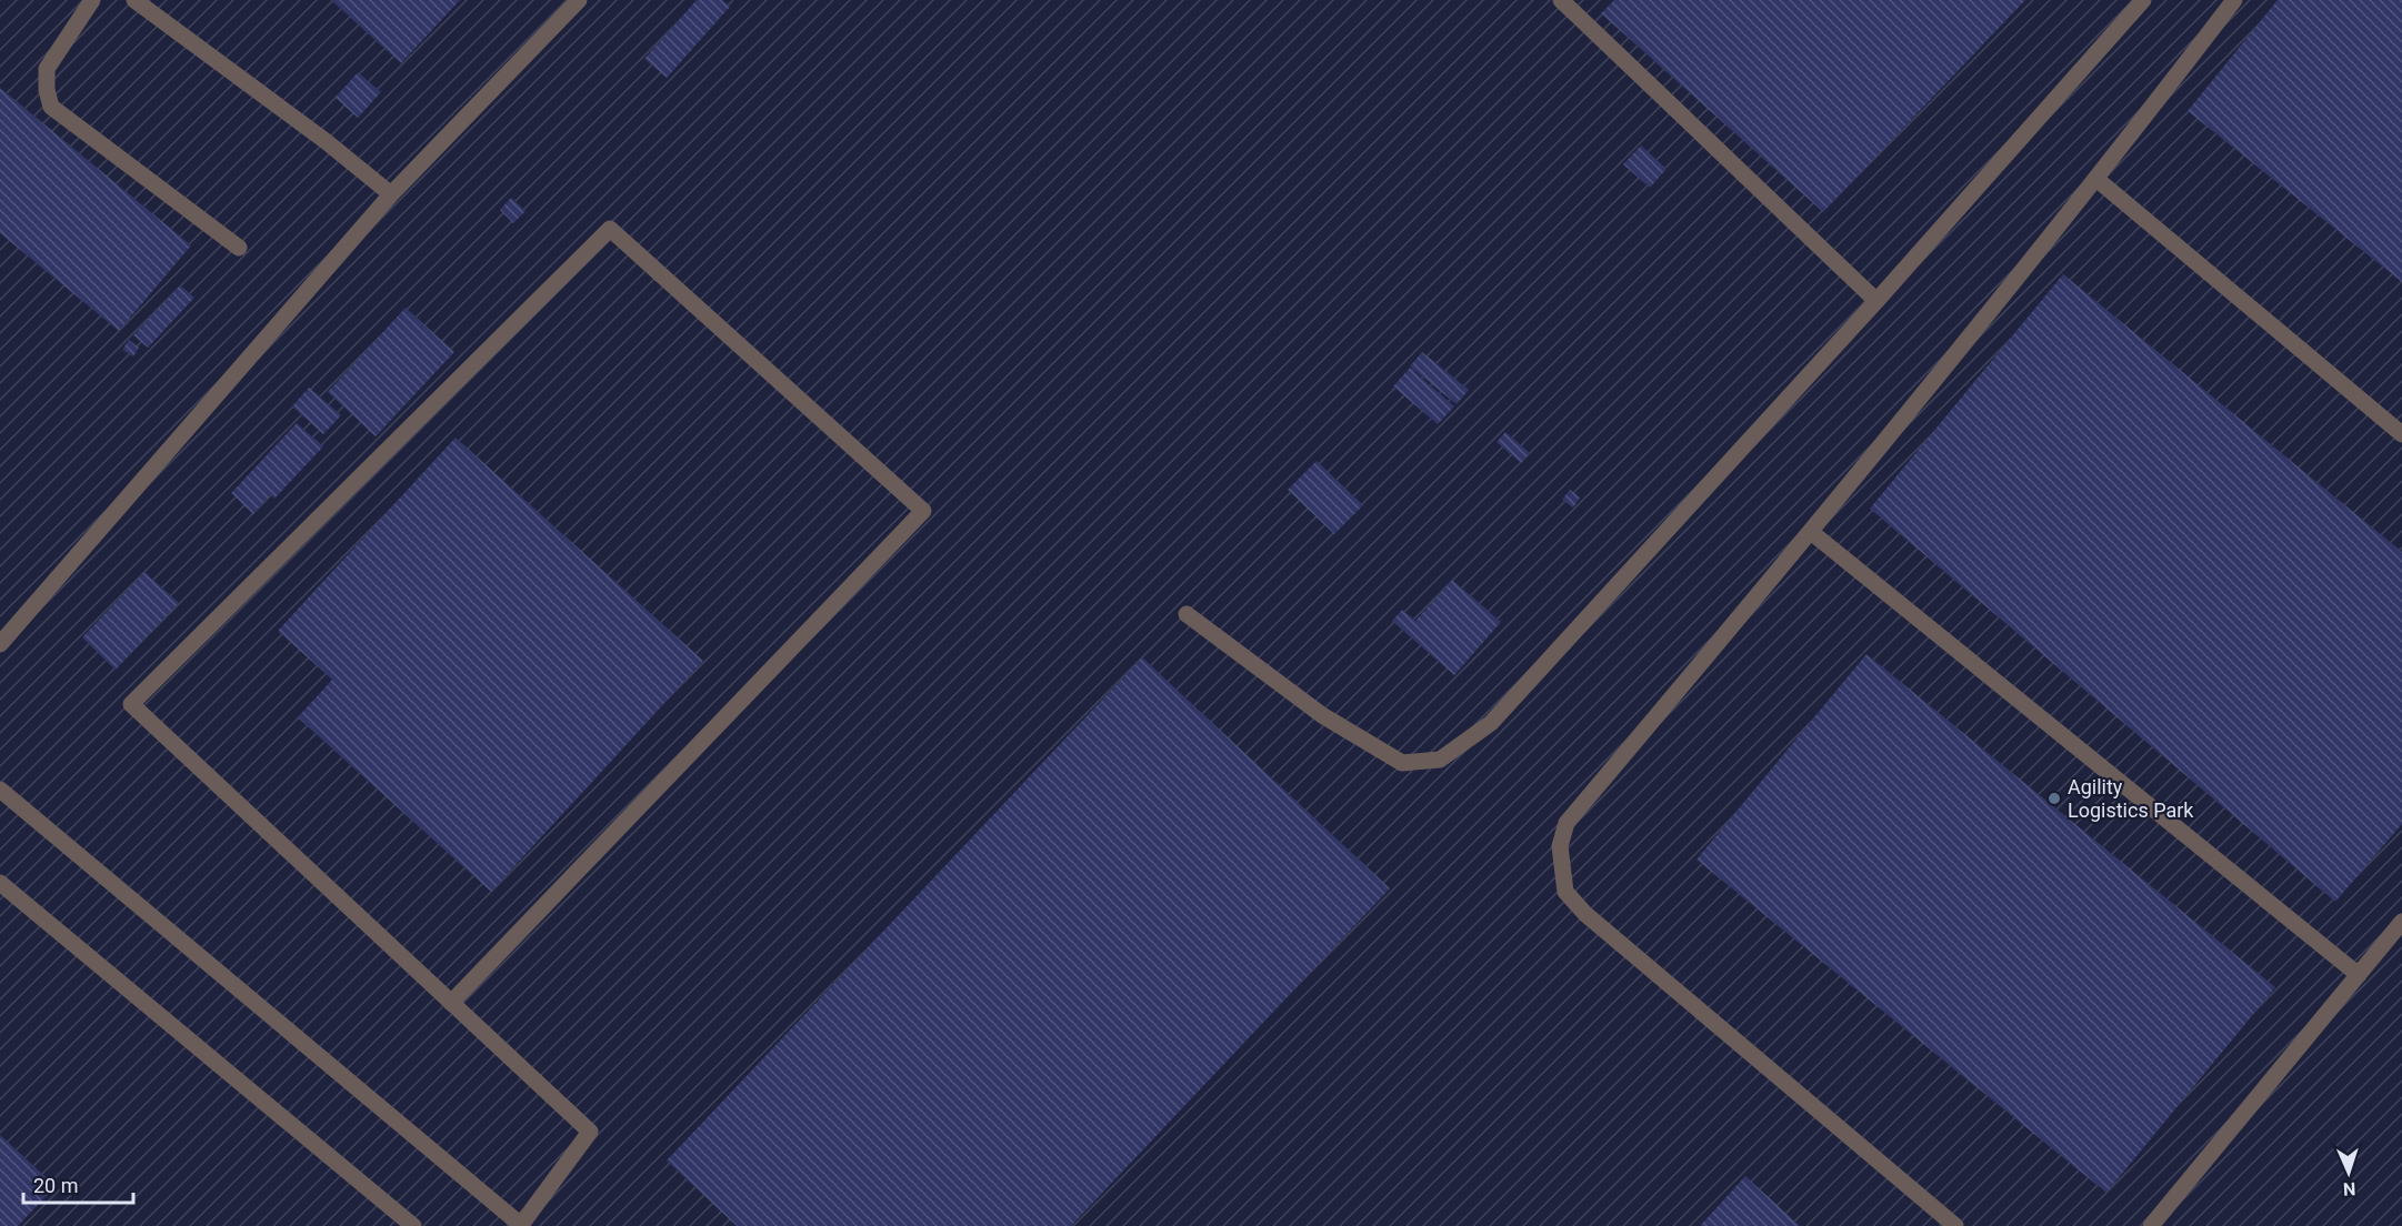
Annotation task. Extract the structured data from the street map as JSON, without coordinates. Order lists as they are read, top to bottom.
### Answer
{
  "places": ["Agility Logistics Park"],
  "scale_bar": "20 m",
  "north": "bottom"
}
